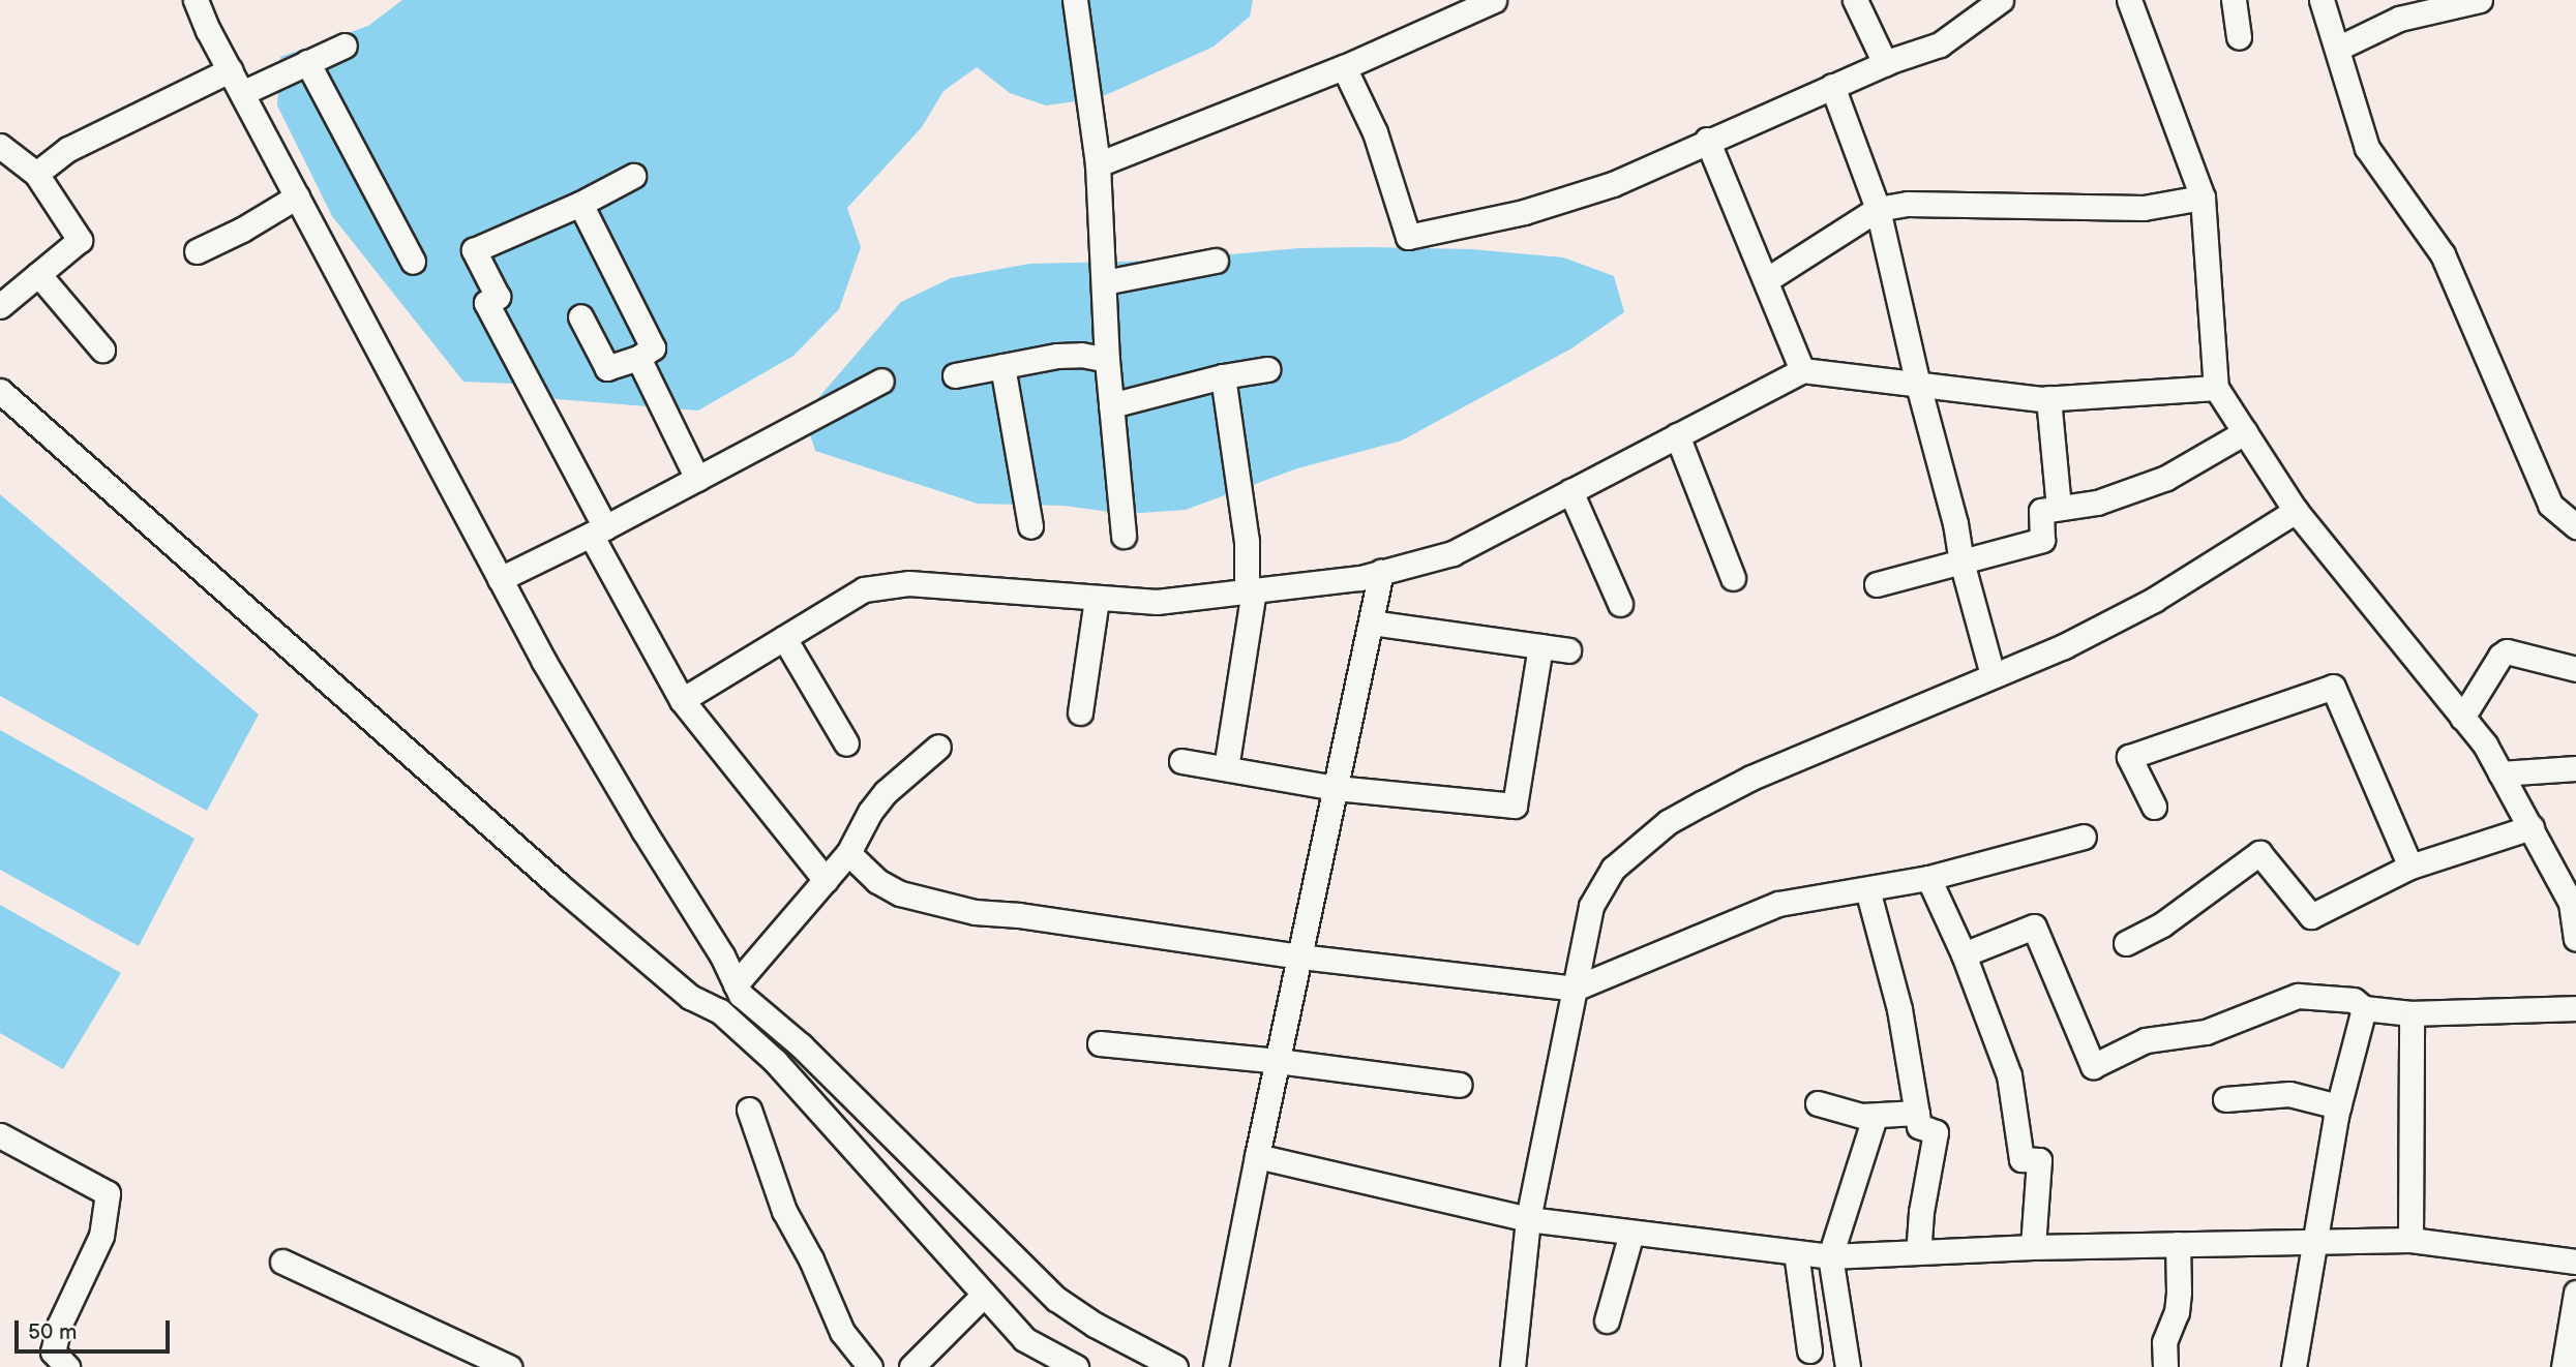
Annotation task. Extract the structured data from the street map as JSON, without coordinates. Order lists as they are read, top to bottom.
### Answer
{
  "scale_bar": "50 m"
}
